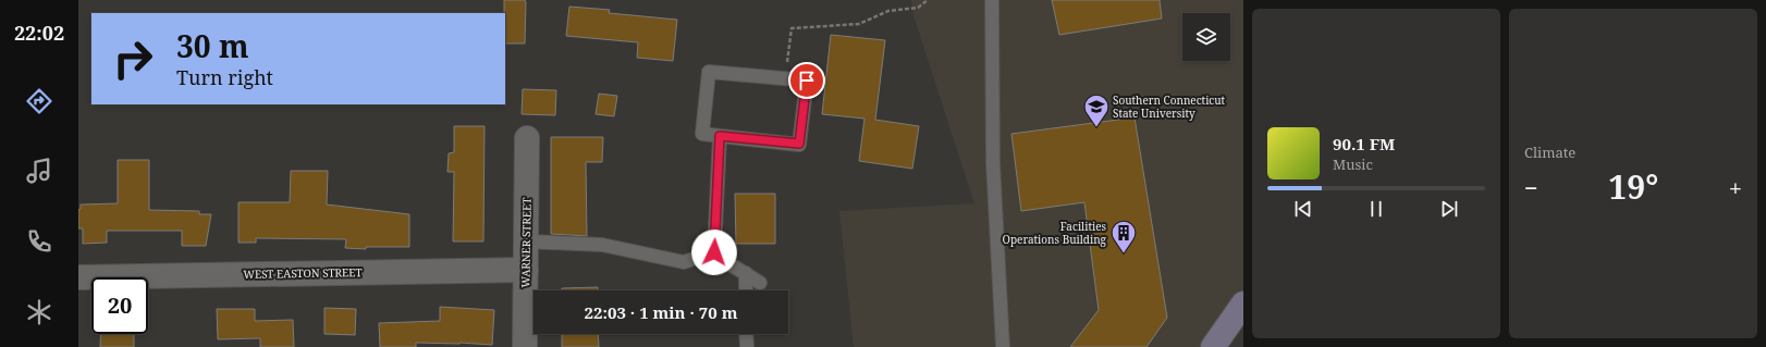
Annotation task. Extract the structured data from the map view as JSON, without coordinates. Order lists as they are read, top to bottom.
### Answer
{
  "streets": {
    "street": ["WARNER STREET", "WEST EASTON STREET"]
  },
  "crossings": [
    ["WARNER STREET", "WEST EASTON STREET"]
  ],
  "places": {
    "school or university": ["Southern Connecticut State University"],
    "building": ["Facilities Operations Building"]
  },
  "page": {
    "tabs": "22:02",
    "tile": "Climate",
    "turn": ["30 m", "Turn right"],
    "song": ["90.1 FM", "Music"],
    "heat": ["−", "19°", "+"],
    "limit": "20",
    "trip": "22:03 · 1 min · 70 m"
  }
}
